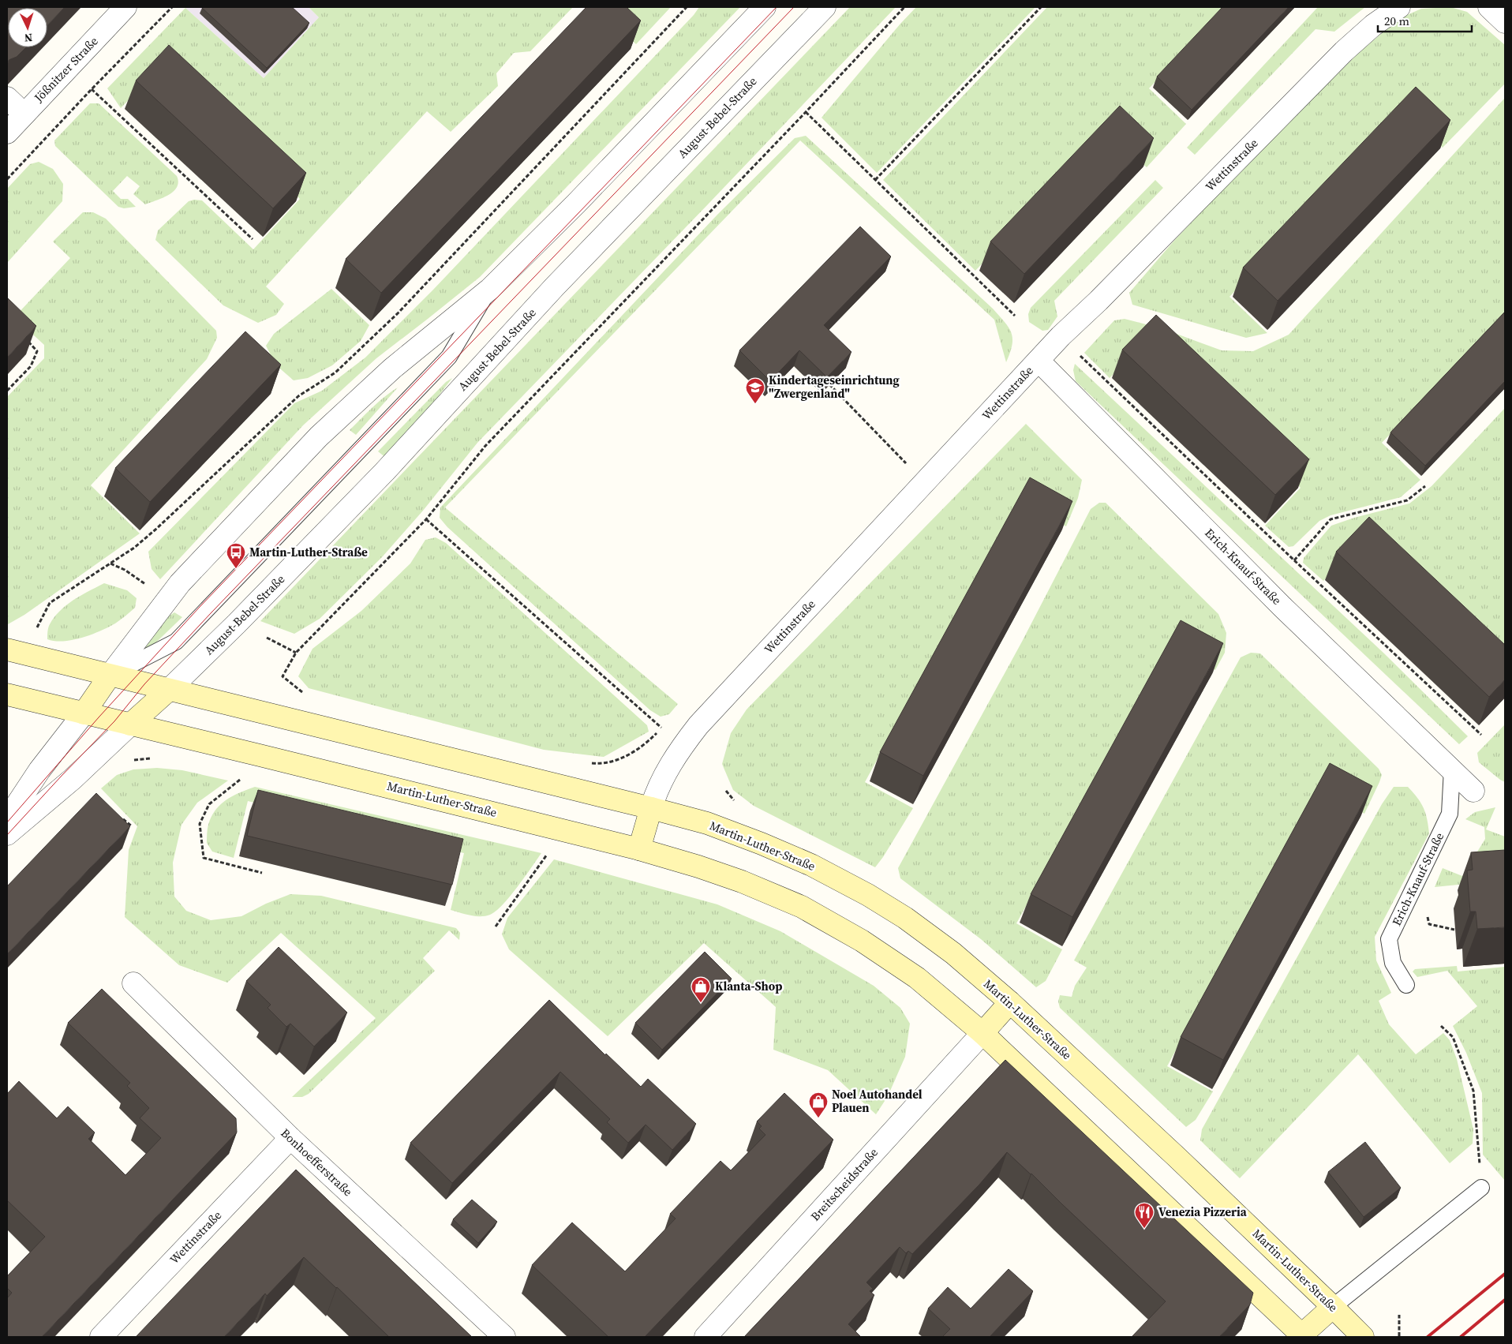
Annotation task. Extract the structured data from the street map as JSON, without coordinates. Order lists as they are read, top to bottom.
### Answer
{
  "streets": {
    "main road": ["Martin-Luther-Straße"],
    "street": [
      "Jößnitzer Straße",
      "August-Bebel-Straße",
      "Wettinstraße",
      "Erich-Knauf-Straße",
      "Bonhoefferstraße",
      "Breitscheidstraße"
    ]
  },
  "crossings": [
    ["August-Bebel-Straße", "Martin-Luther-Straße"],
    ["Wettinstraße", "Erich-Knauf-Straße"],
    ["Wettinstraße", "Martin-Luther-Straße"],
    ["Wettinstraße", "Bonhoefferstraße"],
    ["Martin-Luther-Straße", "Breitscheidstraße"]
  ],
  "places": {
    "school or university": ["Kindertageseinrichtung \"Zwergenland\""],
    "bus stop": ["Martin-Luther-Straße"],
    "shop": ["Klanta-Shop", "Noel Autohandel Plauen"],
    "restaurant": ["Venezia Pizzeria"]
  },
  "scale_bar": "20 m",
  "north": "bottom"
}
